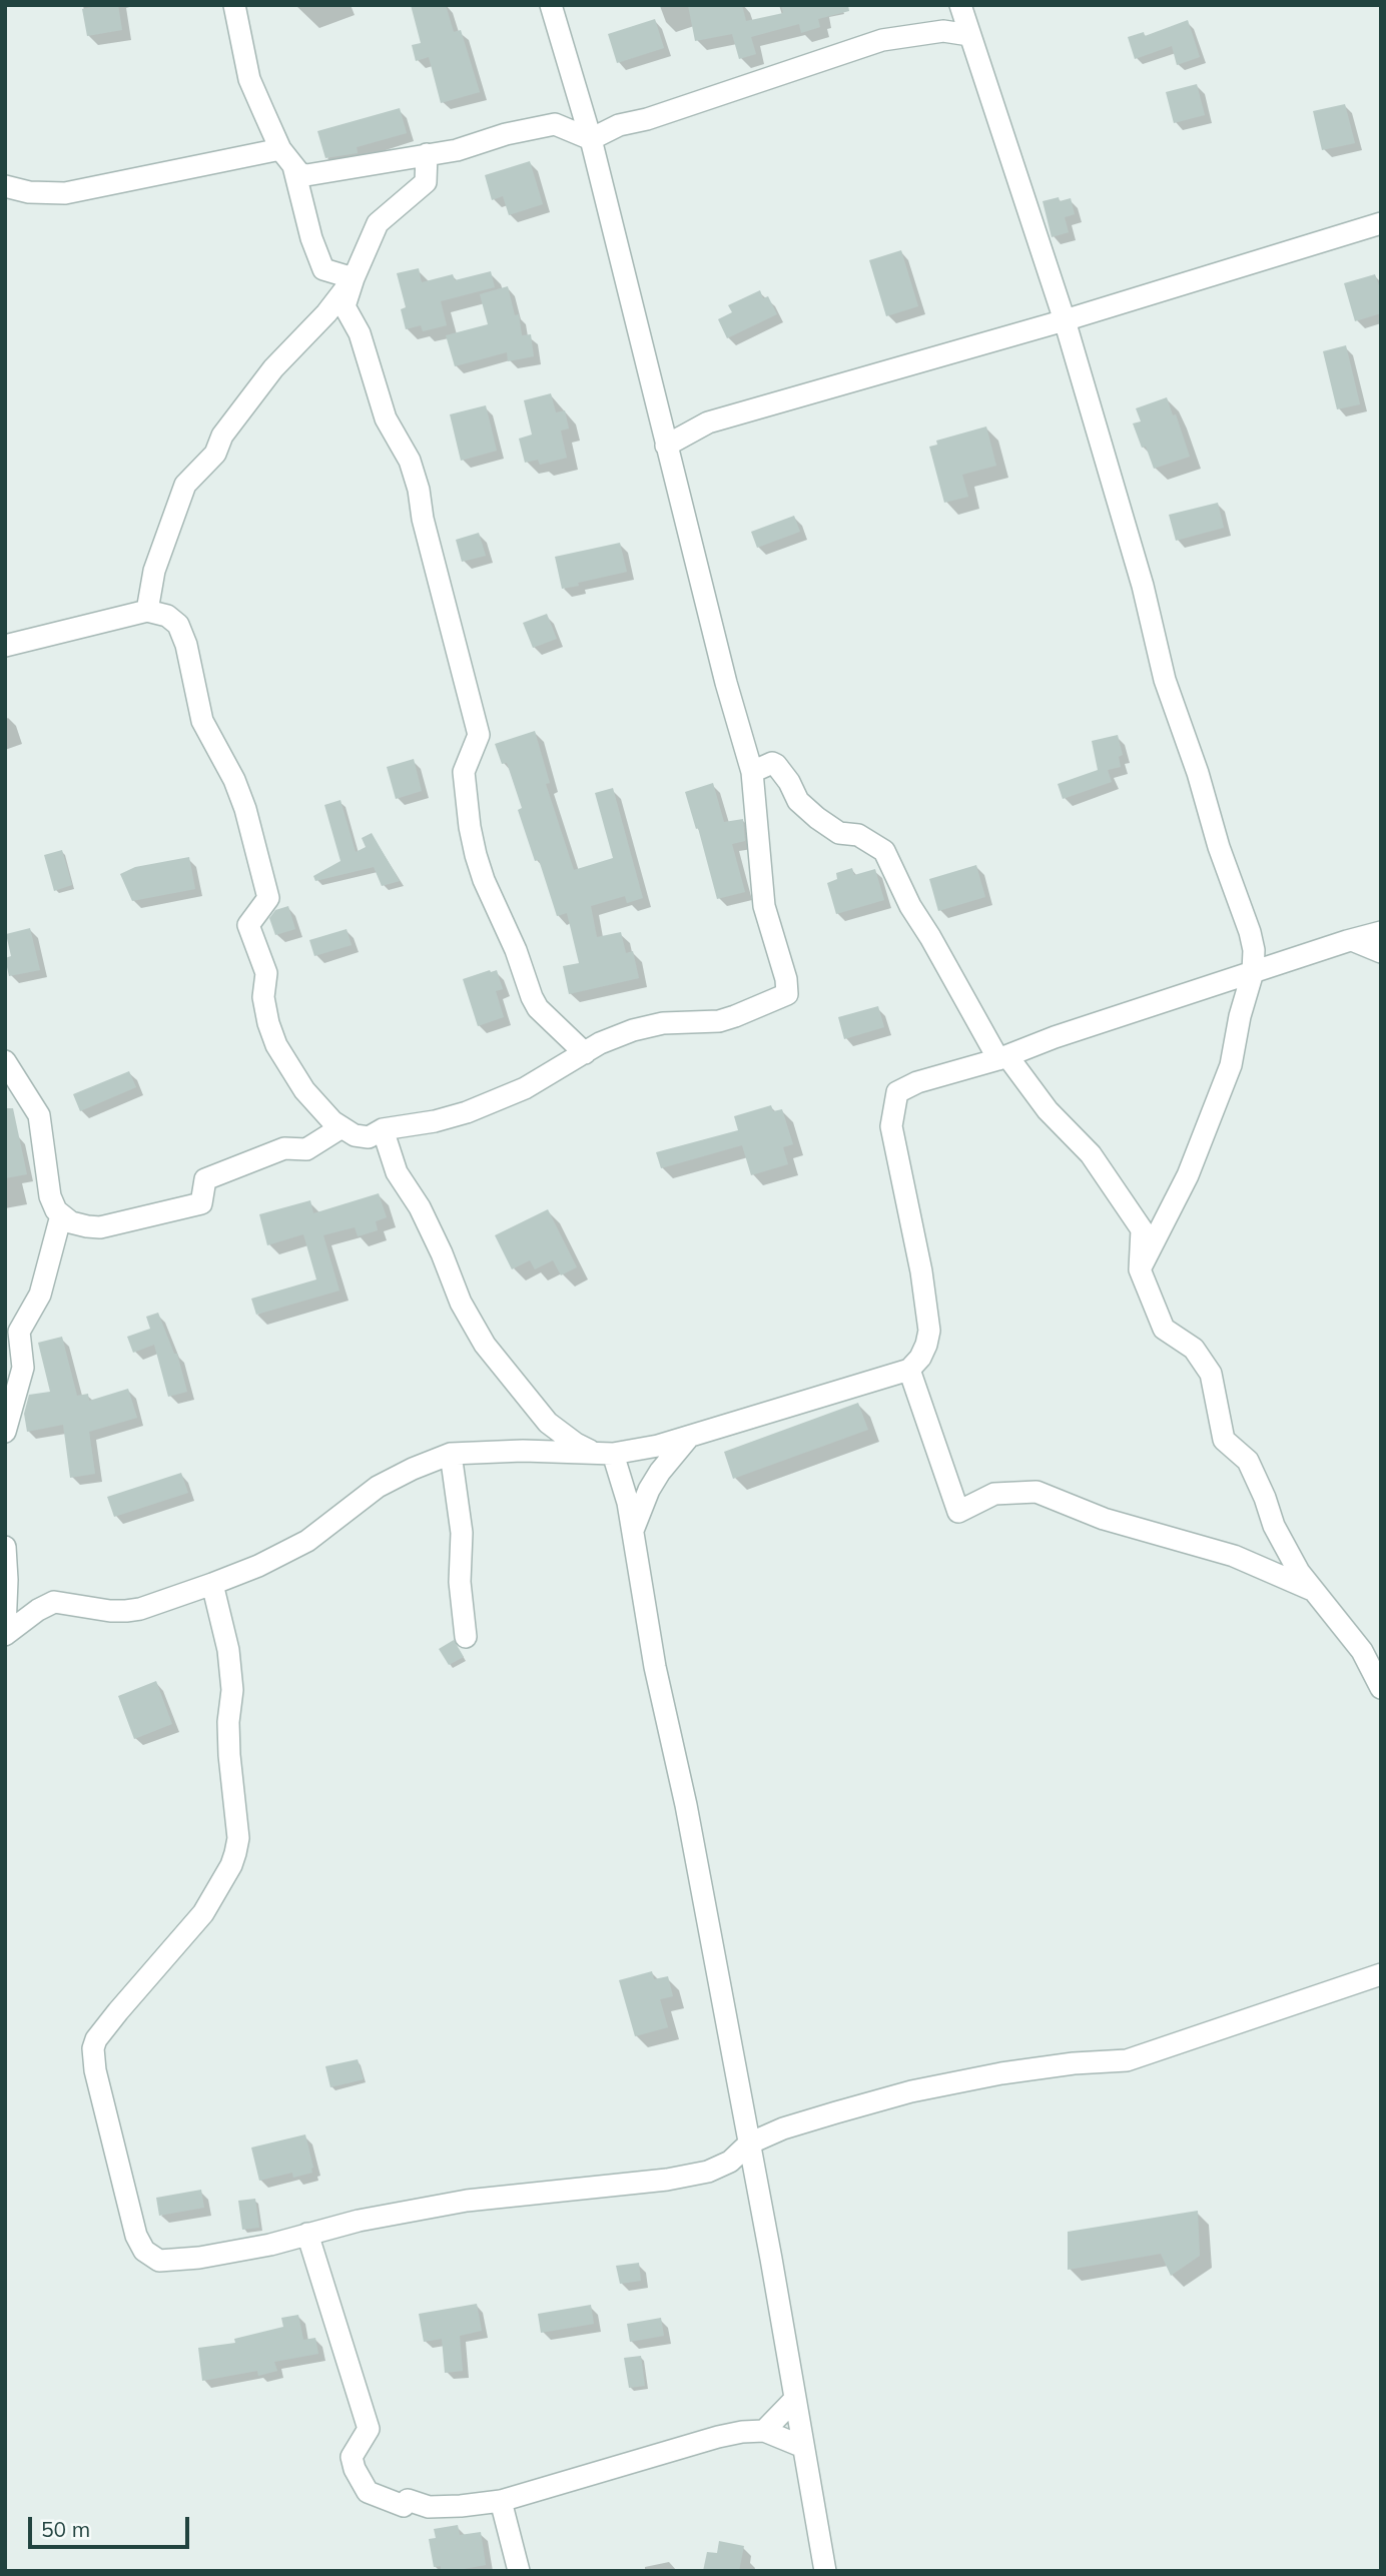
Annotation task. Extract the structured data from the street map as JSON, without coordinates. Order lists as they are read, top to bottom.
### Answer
{
  "scale_bar": "50 m"
}
